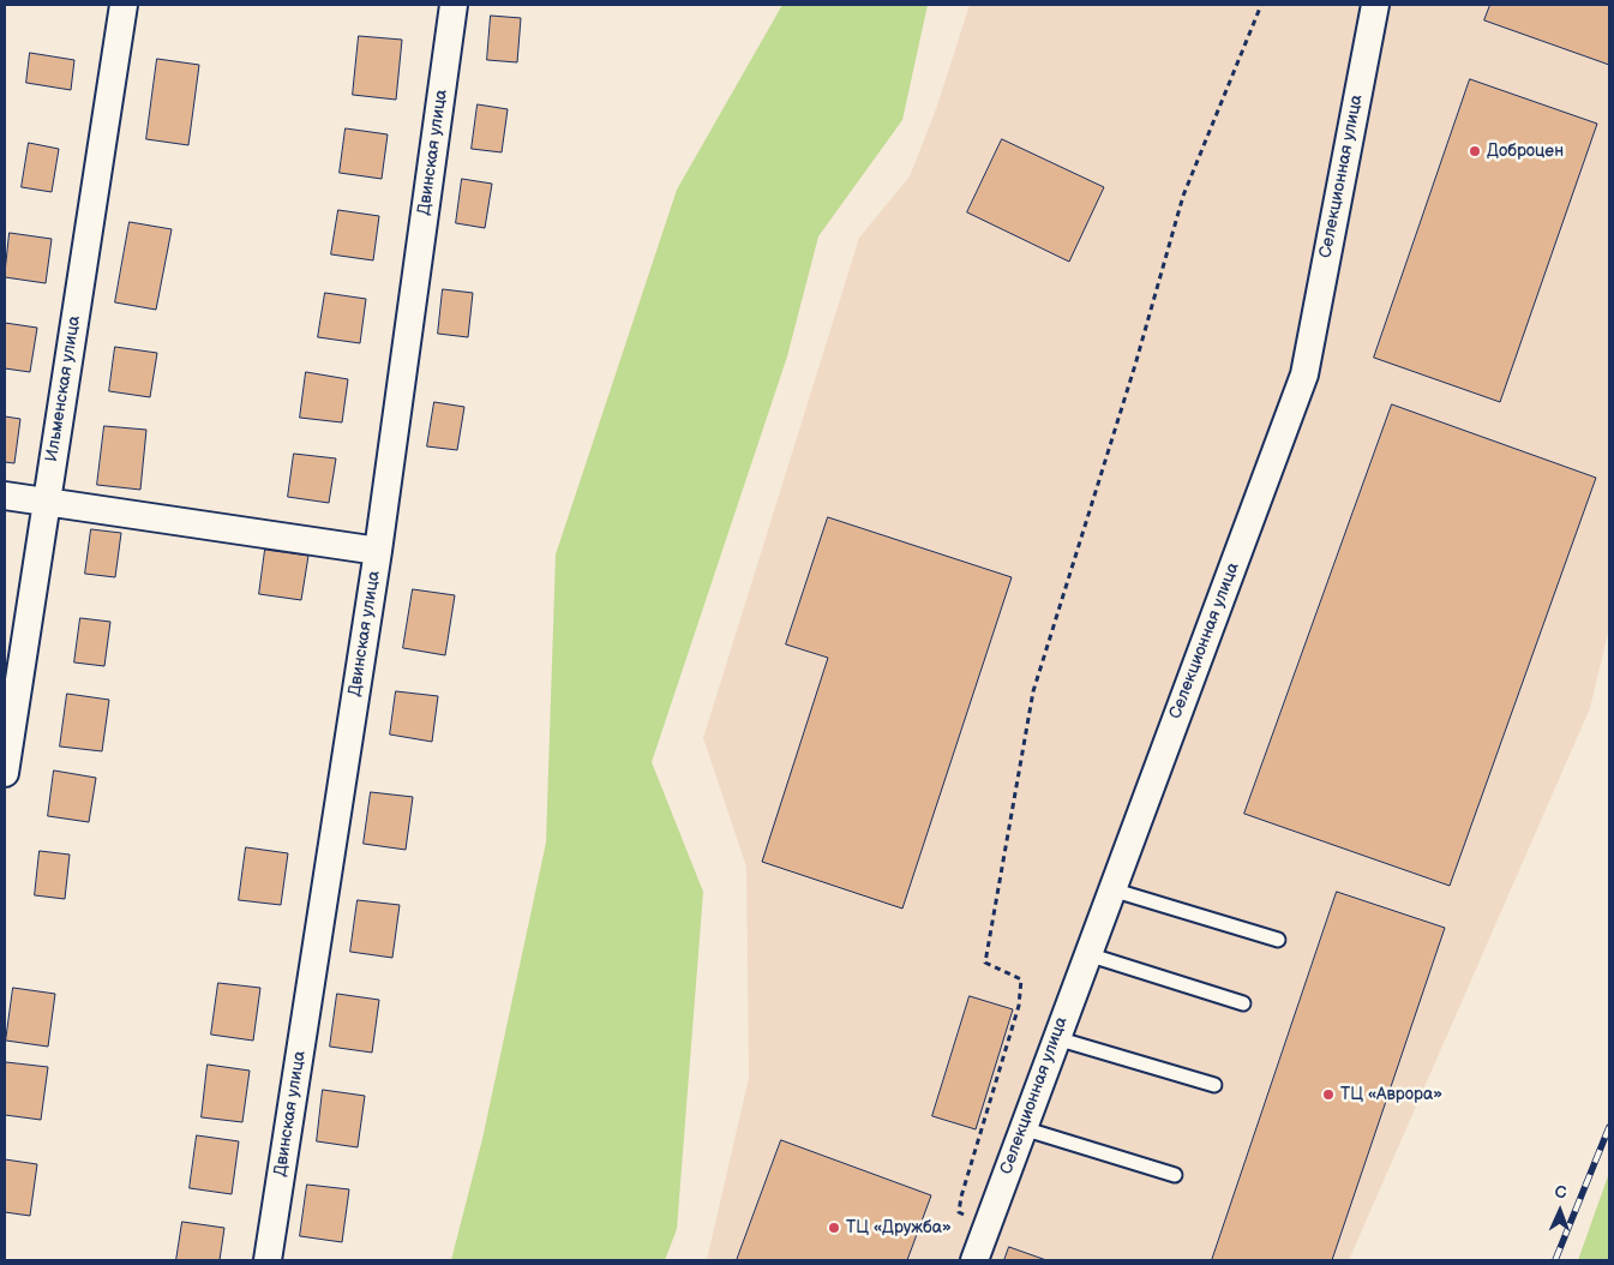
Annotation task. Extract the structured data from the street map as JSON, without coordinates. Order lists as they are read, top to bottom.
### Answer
{
  "streets": {
    "street": ["Двинская улица", "Селекционная улица", "Ильменская улица"]
  },
  "places": ["Доброцен", "ТЦ «Аврора»", "ТЦ «Дружба»"],
  "north": "top"
}
